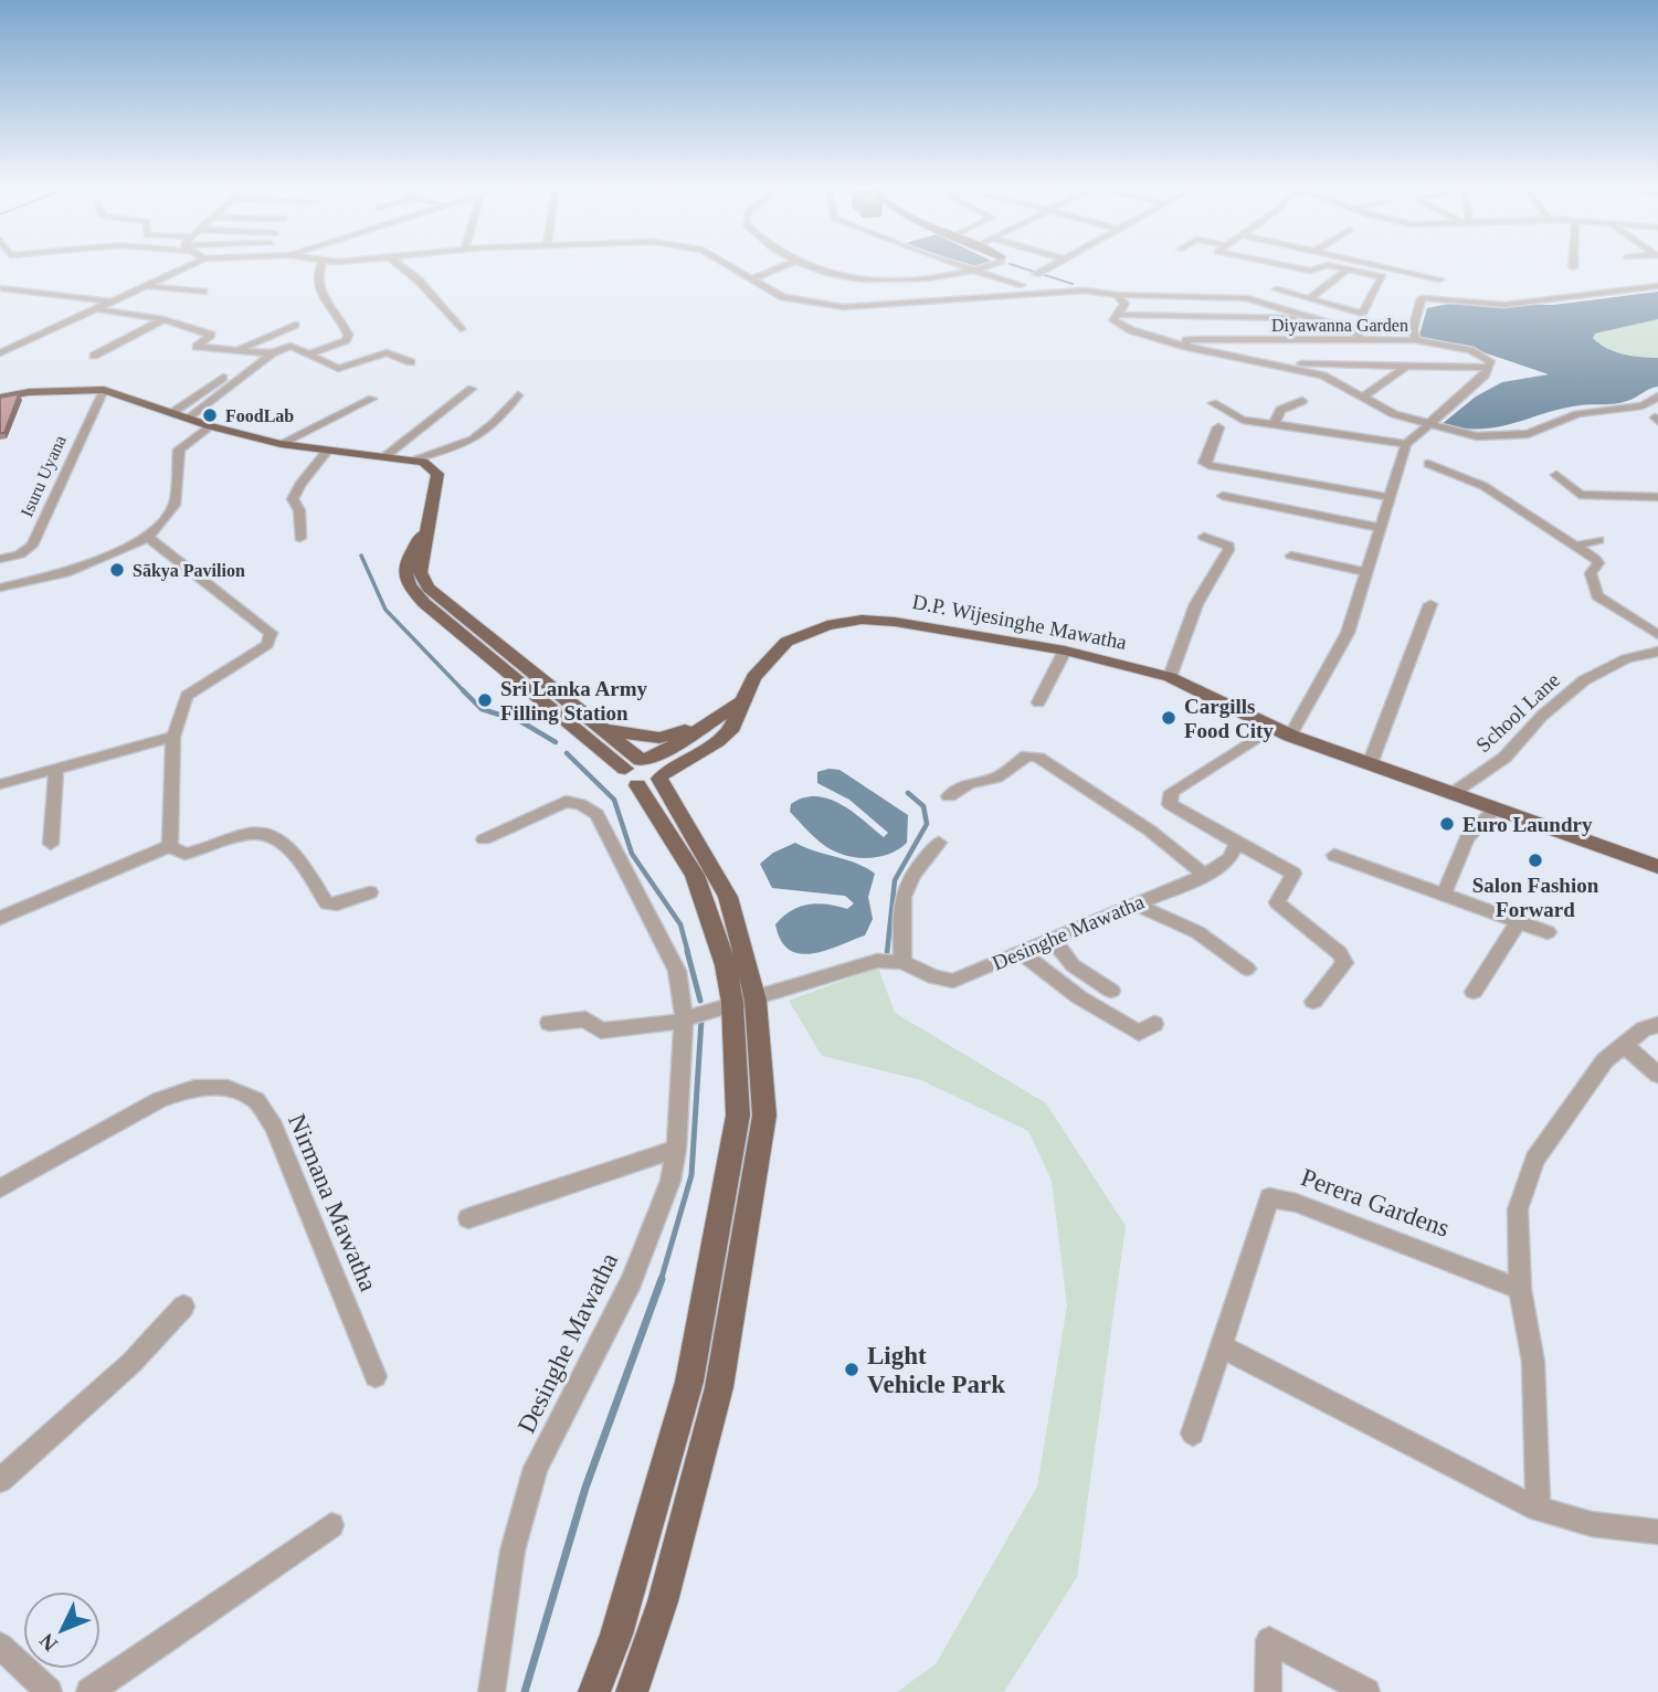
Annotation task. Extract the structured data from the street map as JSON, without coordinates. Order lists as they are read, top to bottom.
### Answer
{
  "streets": {
    "main road": ["D.P. Wijesinghe Mawatha"],
    "street": [
      "Diyawanna Garden",
      "Isuru Uyana",
      "School Lane",
      "Desinghe Mawatha",
      "Nirmana Mawatha",
      "Perera Gardens"
    ]
  },
  "crossings": [
    ["D.P. Wijesinghe Mawatha", "School Lane"]
  ],
  "places": [
    "FoodLab",
    "Sākya Pavilion",
    "Sri Lanka Army Filling Station",
    "Cargills Food City",
    "Euro Laundry",
    "Salon Fashion Forward",
    "Light Vehicle Park"
  ],
  "north": "bottom left"
}
